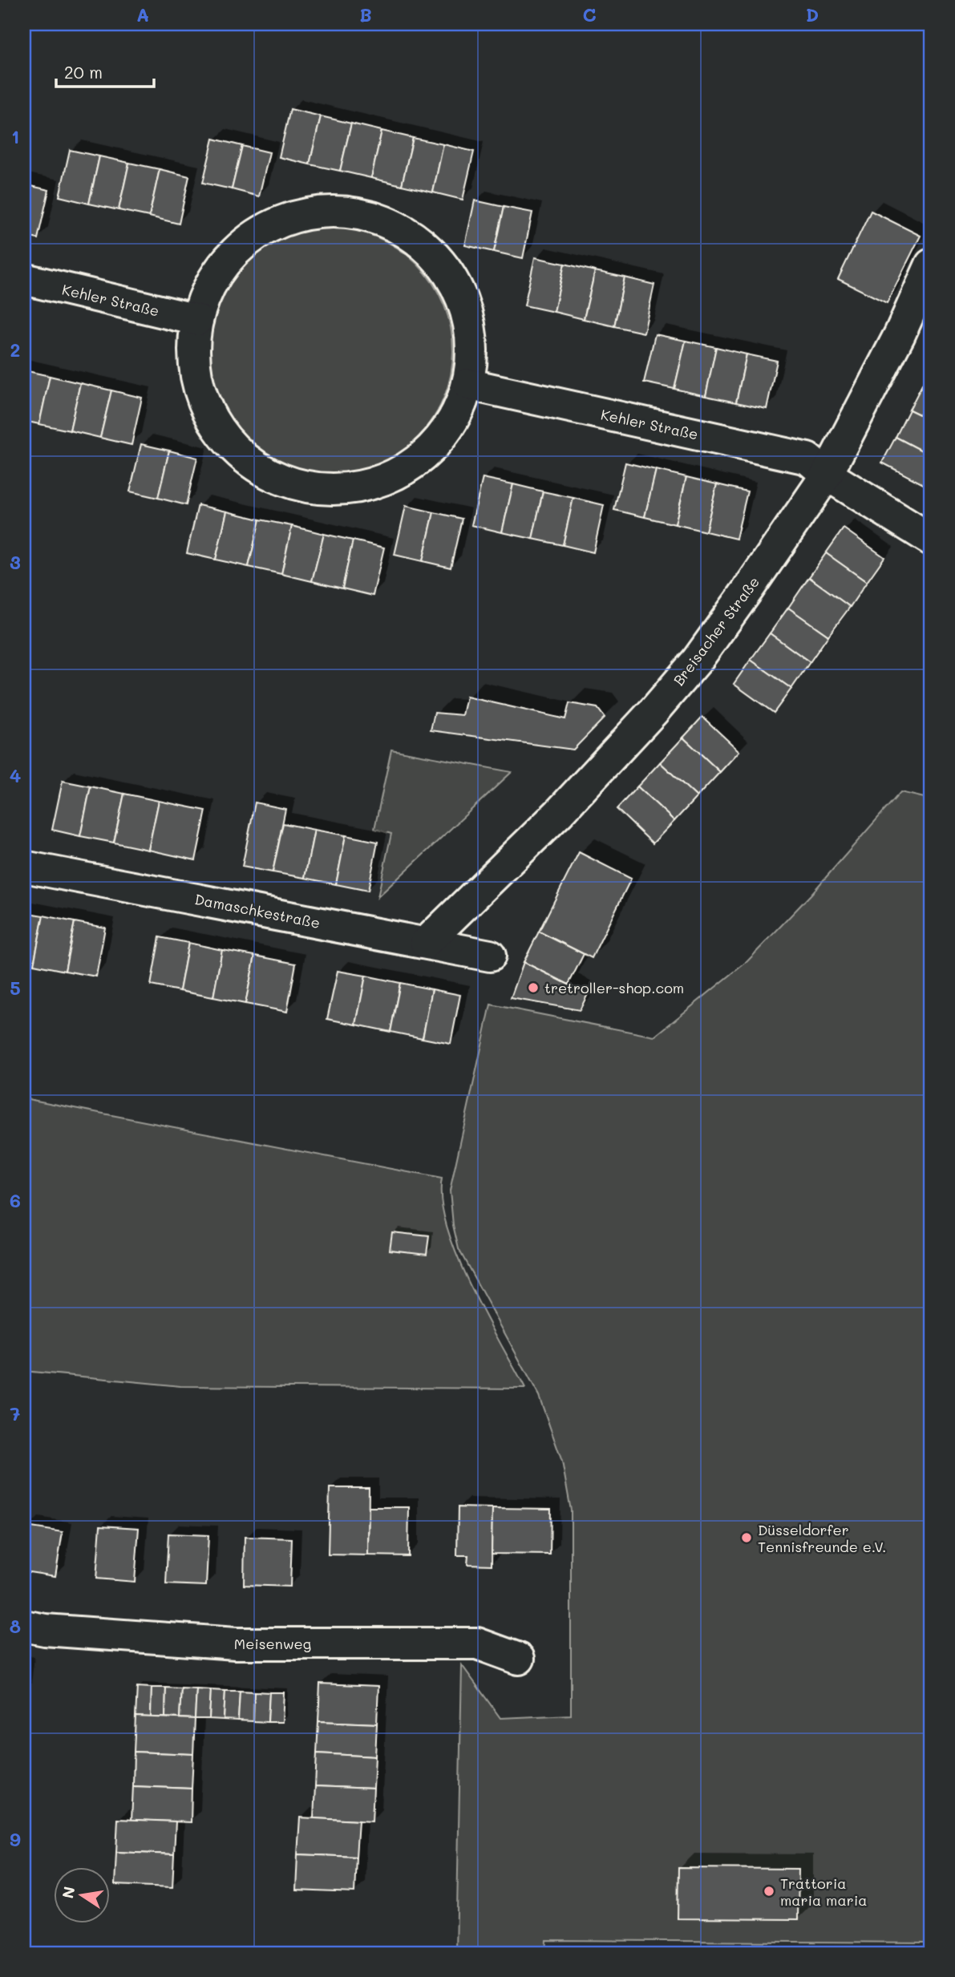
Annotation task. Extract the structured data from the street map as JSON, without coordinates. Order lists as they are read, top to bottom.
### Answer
{
  "streets": {
    "street": [
      "Kehler Straße",
      "Breisacher Straße",
      "Damaschkestraße",
      "Meisenweg"
    ]
  },
  "crossings": [
    ["Kehler Straße", "Breisacher Straße"],
    ["Breisacher Straße", "Damaschkestraße"]
  ],
  "places": ["tretroller-shop.com", "Düsseldorfer Tennisfreunde e.V.", "Trattoria maria maria"],
  "scale_bar": "20 m",
  "north": "left",
  "grid": {
    "columns": [
      "A",
      "B",
      "C",
      "D"
    ],
    "rows": [
      "1",
      "2",
      "3",
      "4",
      "5",
      "6",
      "7",
      "8",
      "9"
    ]
  }
}
